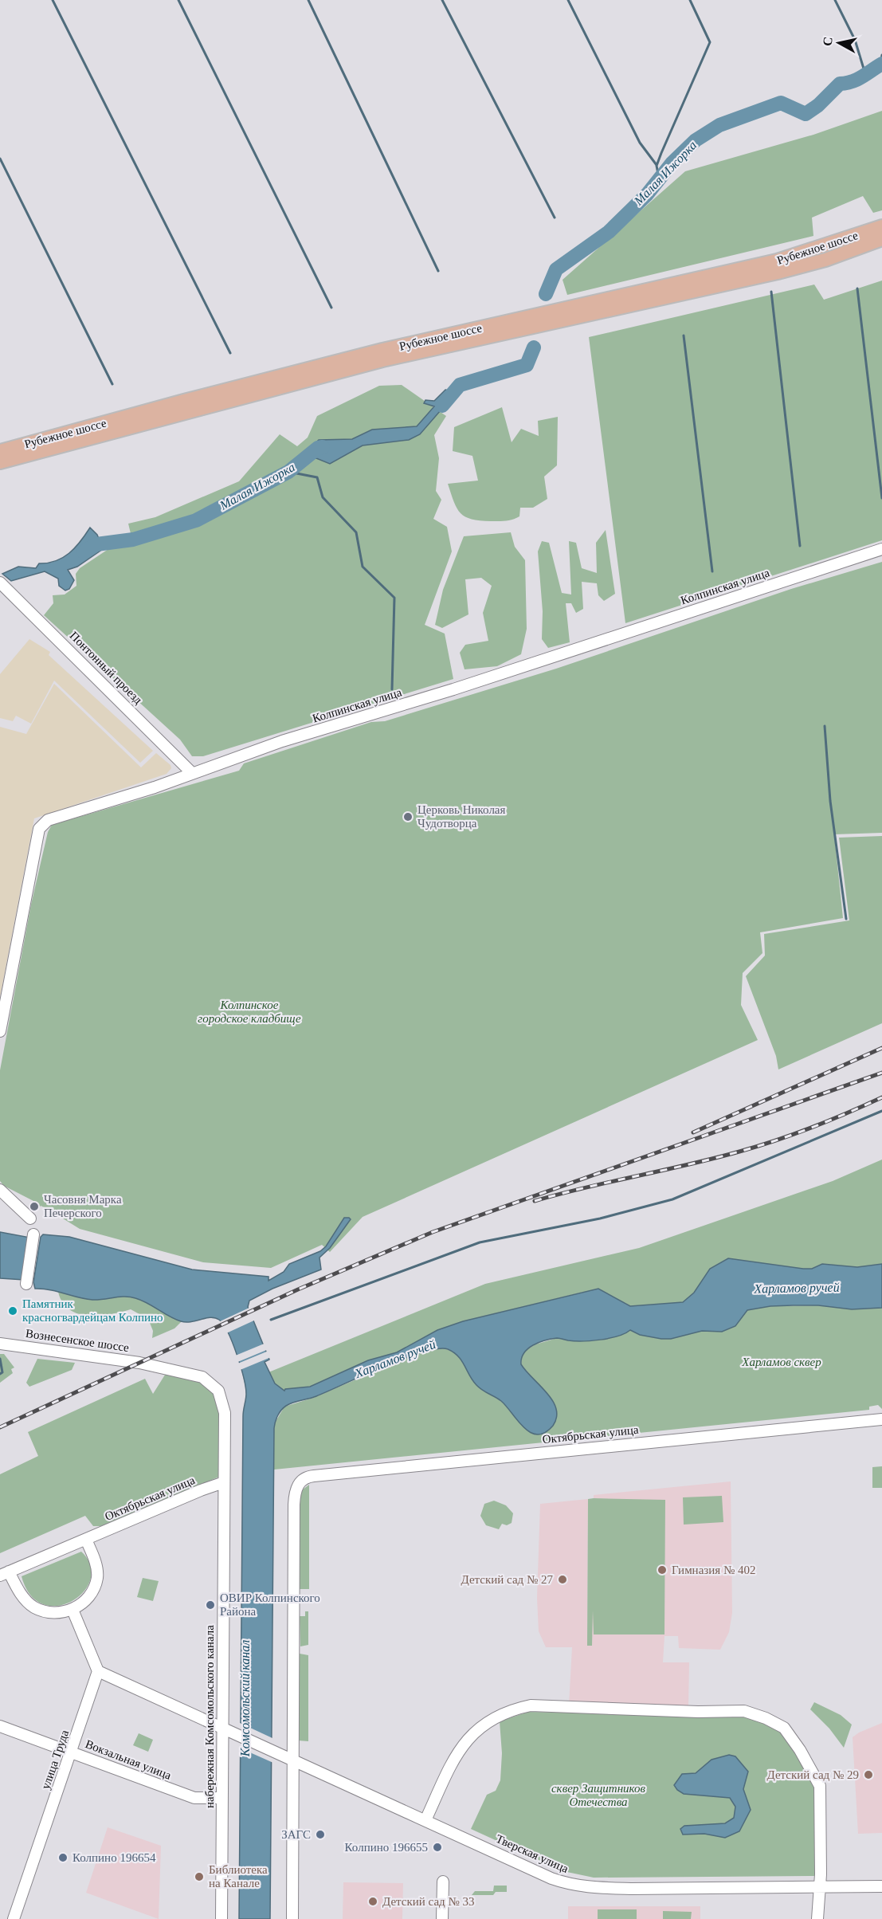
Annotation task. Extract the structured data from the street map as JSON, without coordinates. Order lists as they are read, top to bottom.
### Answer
{
  "streets": {
    "main road": ["Рубежное шоссе"],
    "street": [
      "Колпинская улица",
      "Понтонный проезд",
      "Вознесенское шоссе",
      "Октябрьская улица",
      "набережная Комсомольского канала",
      "улица Труда",
      "Вокзальная улица",
      "Тверская улица"
    ]
  },
  "crossings": [
    ["Колпинская улица", "Понтонный проезд"],
    ["Вознесенское шоссе", "набережная Комсомольского канала"],
    ["Октябрьская улица", "набережная Комсомольского канала"],
    ["Октябрьская улица", "Тверская улица"],
    ["набережная Комсомольского канала", "Вокзальная улица"],
    ["набережная Комсомольского канала", "Тверская улица"],
    ["улица Труда", "Вокзальная улица"],
    ["улица Труда", "Тверская улица"]
  ],
  "water": ["Малая Ижорка", "Харламов ручей", "Комсомольский канал"],
  "parks": ["Колпинское городское кладбище", "Харламов сквер", "сквер Защитников Отечества"],
  "places": [
    "Церковь Николая Чудотворца",
    "Часовня Марка Печерского",
    "Памятник красногвардейцам Колпино",
    "Гимназия № 402",
    "Детский сад № 27",
    "ОВИР Колпинского Района",
    "Детский сад № 29",
    "ЗАГС",
    "Колпино 196655",
    "Колпино 196654",
    "Библиотека на Канале",
    "Детский сад № 33"
  ],
  "north": "left"
}
